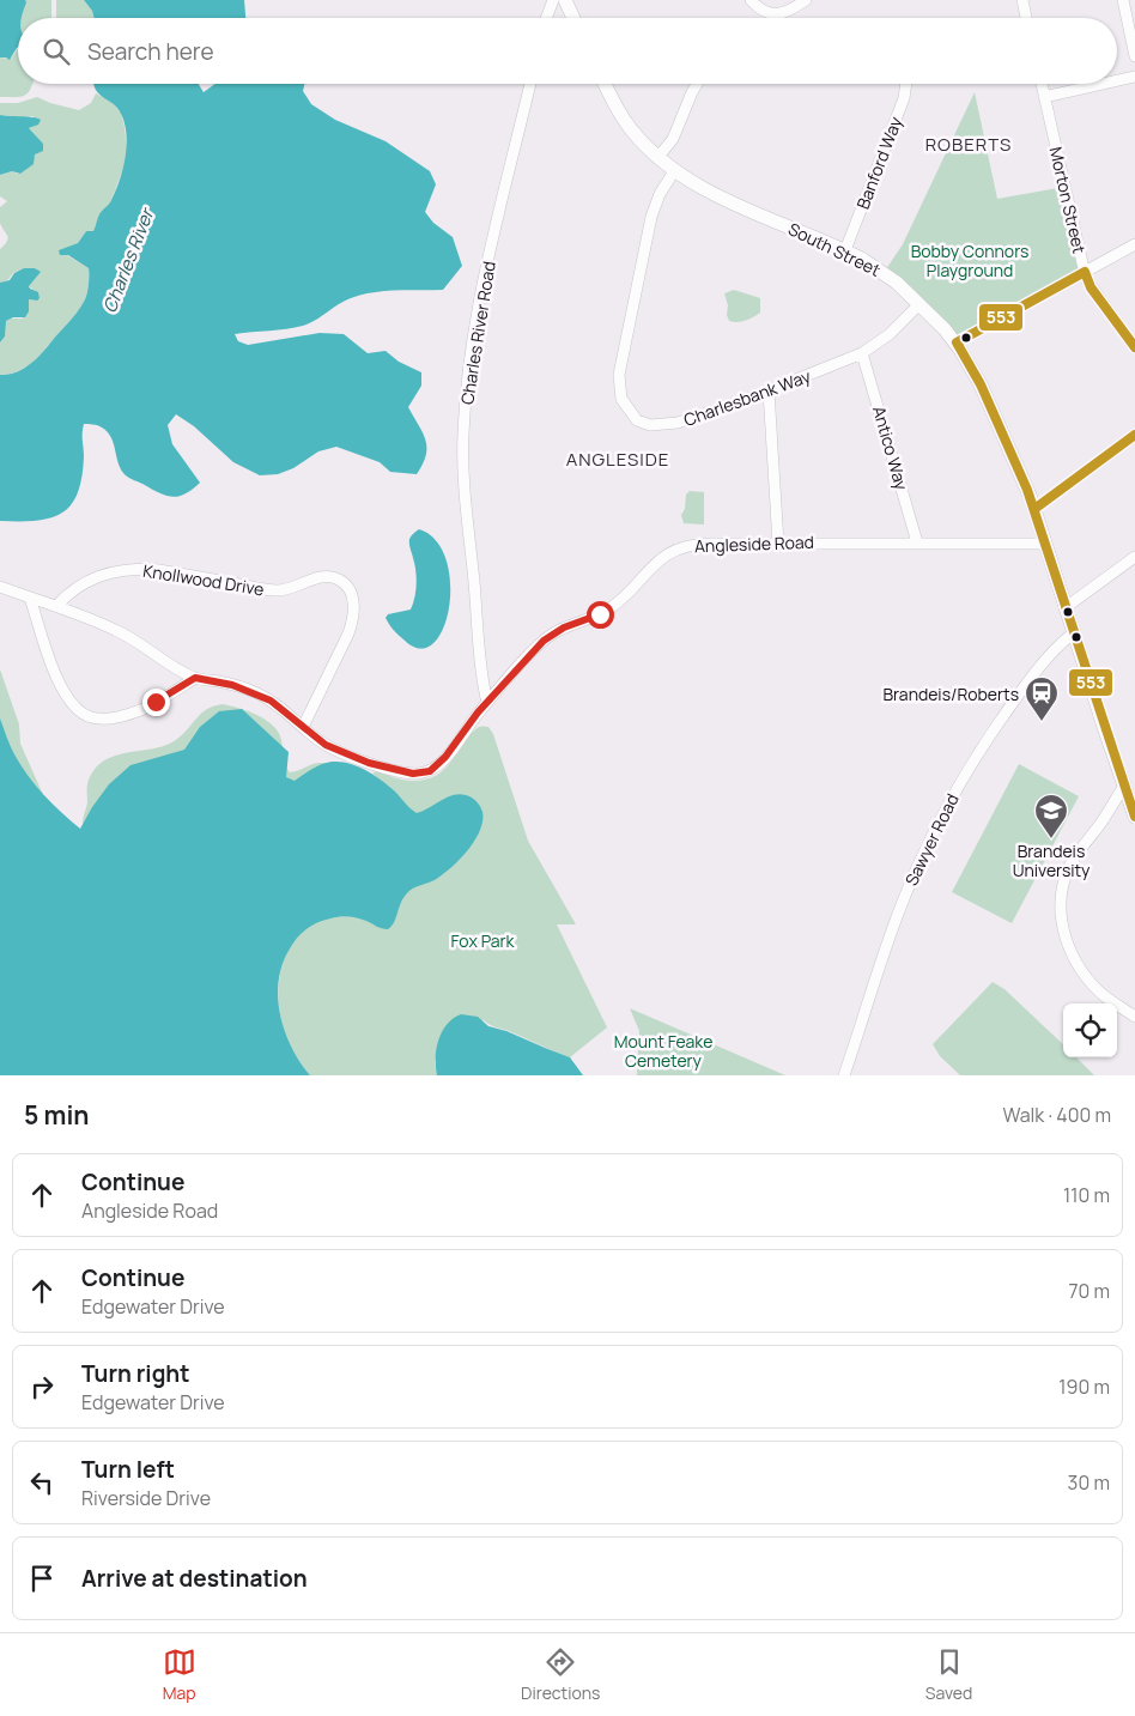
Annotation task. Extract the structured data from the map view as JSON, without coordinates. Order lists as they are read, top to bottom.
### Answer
{
  "streets": {
    "main road": ["South Street"],
    "street": [
      "Banford Way",
      "Morton Street",
      "Charles River Road",
      "Charlesbank Way",
      "Antico Way",
      "Angleside Road",
      "Knollwood Drive",
      "Sawyer Road"
    ]
  },
  "crossings": [
    ["Banford Way", "South Street"],
    ["South Street", "Charlesbank Way"],
    ["South Street", "Angleside Road"],
    ["South Street", "Sawyer Road"],
    ["Charles River Road", "Angleside Road"],
    ["Charlesbank Way", "Antico Way"],
    ["Antico Way", "Angleside Road"],
    ["Angleside Road", "Knollwood Drive"]
  ],
  "districts": ["ROBERTS", "ANGLESIDE"],
  "water": ["Charles River"],
  "parks": ["Bobby Connors Playground", "Fox Park", "Mount Feake Cemetery"],
  "places": {
    "station": ["Brandeis/Roberts"],
    "school or university": ["Brandeis University"]
  },
  "lines": ["transit line 553"],
  "page": {
    "search": "Search here",
    "heading": ["5 min", "Walk · 400 m"],
    "list": [
      ["Continue", "Angleside Road", "110 m"],
      ["Continue", "Edgewater Drive", "70 m"],
      ["Turn right", "Edgewater Drive", "190 m"],
      ["Turn left", "Riverside Drive", "30 m"],
      "Arrive at destination"
    ],
    "nav": ["Map", "Directions", "Saved"]
  }
}
